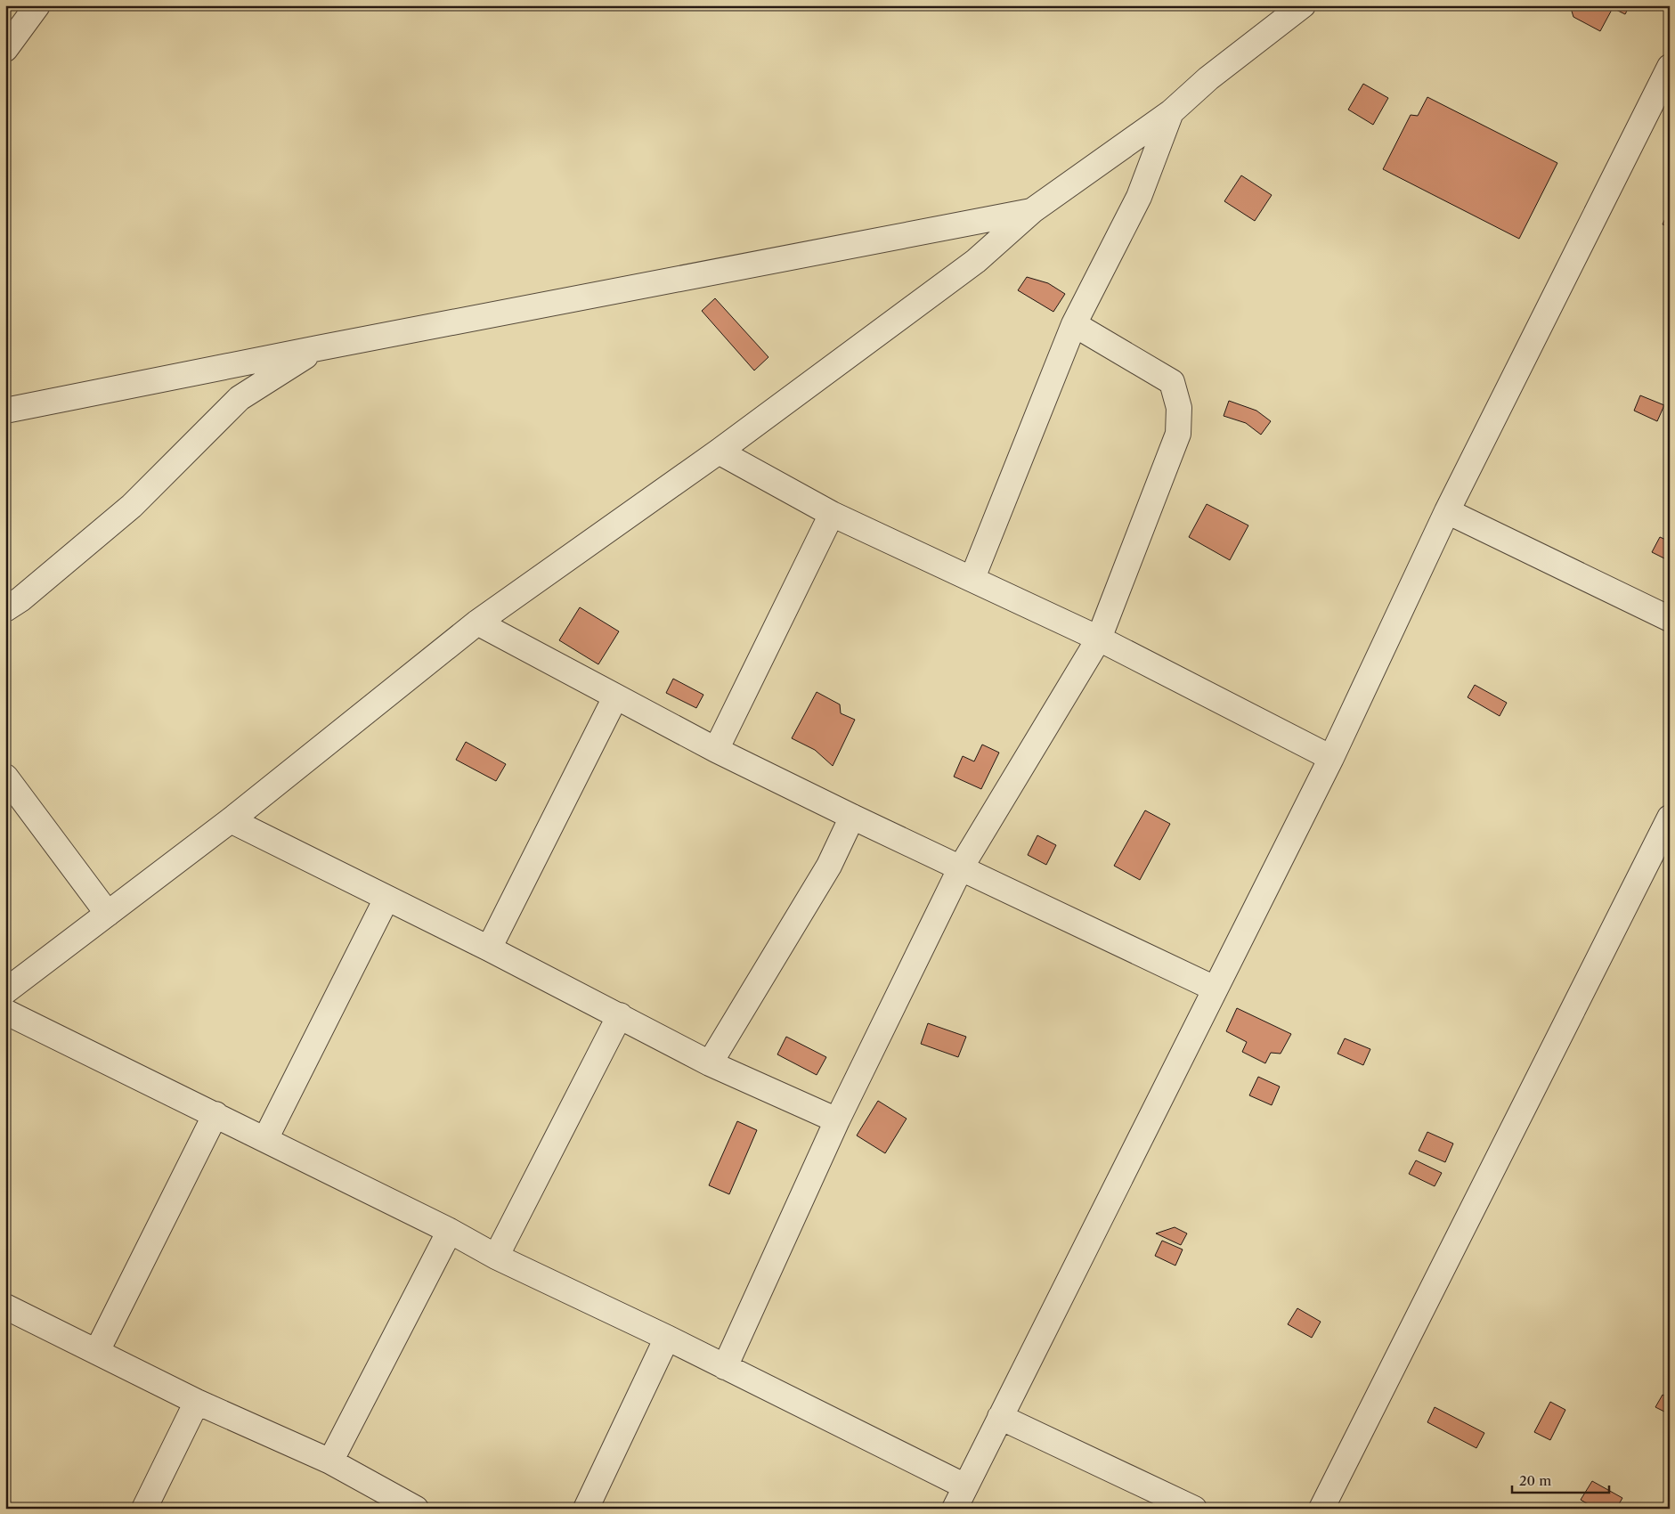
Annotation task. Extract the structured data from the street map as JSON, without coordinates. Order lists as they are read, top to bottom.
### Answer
{
  "scale_bar": "20 m"
}
